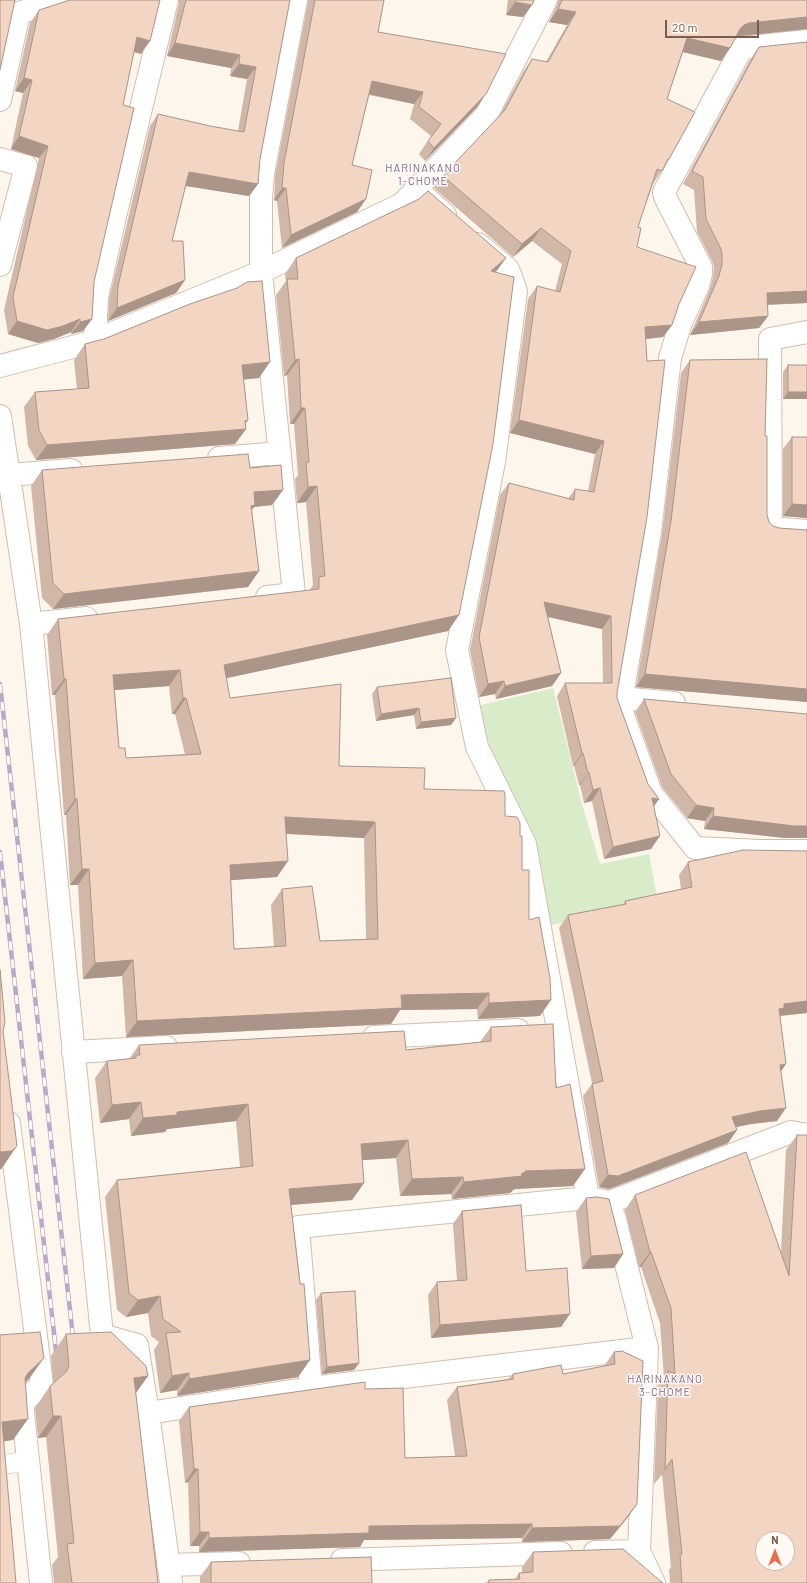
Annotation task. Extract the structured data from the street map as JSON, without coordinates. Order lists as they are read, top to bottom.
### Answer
{
  "districts": ["HARINAKANO 1-CHOME", "HARINAKANO 3-CHOME"],
  "scale_bar": "20 m",
  "north": "top"
}
